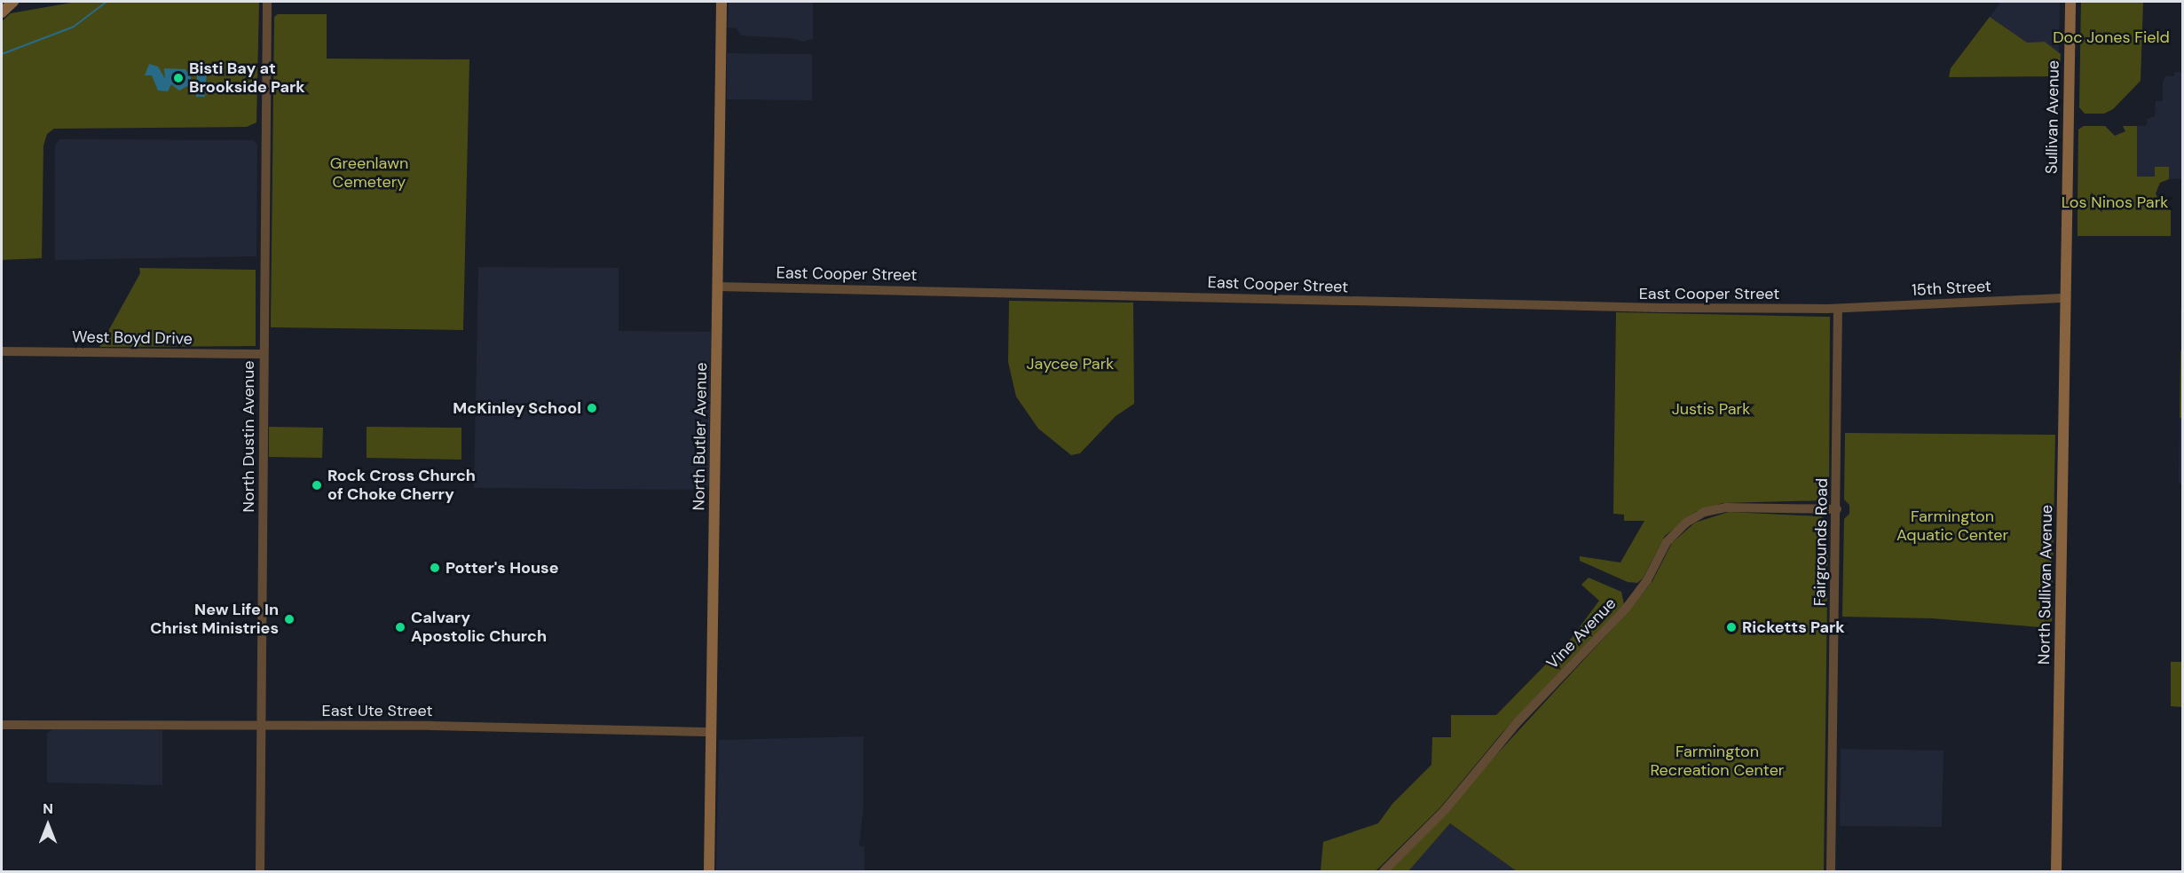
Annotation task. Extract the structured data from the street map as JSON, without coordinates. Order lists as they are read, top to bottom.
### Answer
{
  "streets": {
    "main road": ["Sullivan Avenue", "North Butler Avenue", "North Sullivan Avenue"],
    "street": [
      "East Cooper Street",
      "15th Street",
      "West Boyd Drive",
      "North Dustin Avenue",
      "Fairgrounds Road",
      "Vine Avenue",
      "East Ute Street"
    ]
  },
  "crossings": [
    ["Sullivan Avenue", "15th Street"],
    ["Sullivan Avenue", "North Sullivan Avenue"],
    ["East Cooper Street", "15th Street"],
    ["East Cooper Street", "North Butler Avenue"],
    ["East Cooper Street", "Fairgrounds Road"],
    ["15th Street", "Fairgrounds Road"],
    ["15th Street", "North Sullivan Avenue"],
    ["West Boyd Drive", "North Dustin Avenue"],
    ["North Dustin Avenue", "East Ute Street"],
    ["North Butler Avenue", "East Ute Street"],
    ["Fairgrounds Road", "Vine Avenue"]
  ],
  "parks": [
    "Doc Jones Field",
    "Greenlawn Cemetery",
    "Los Ninos Park",
    "Jaycee Park",
    "Justis Park",
    "Farmington Aquatic Center",
    "Farmington Recreation Center"
  ],
  "places": [
    "Bisti Bay at Brookside Park",
    "McKinley School",
    "Rock Cross Church of Choke Cherry",
    "Potter's House",
    "New Life In Christ Ministries",
    "Calvary Apostolic Church",
    "Ricketts Park"
  ],
  "north": "top"
}
